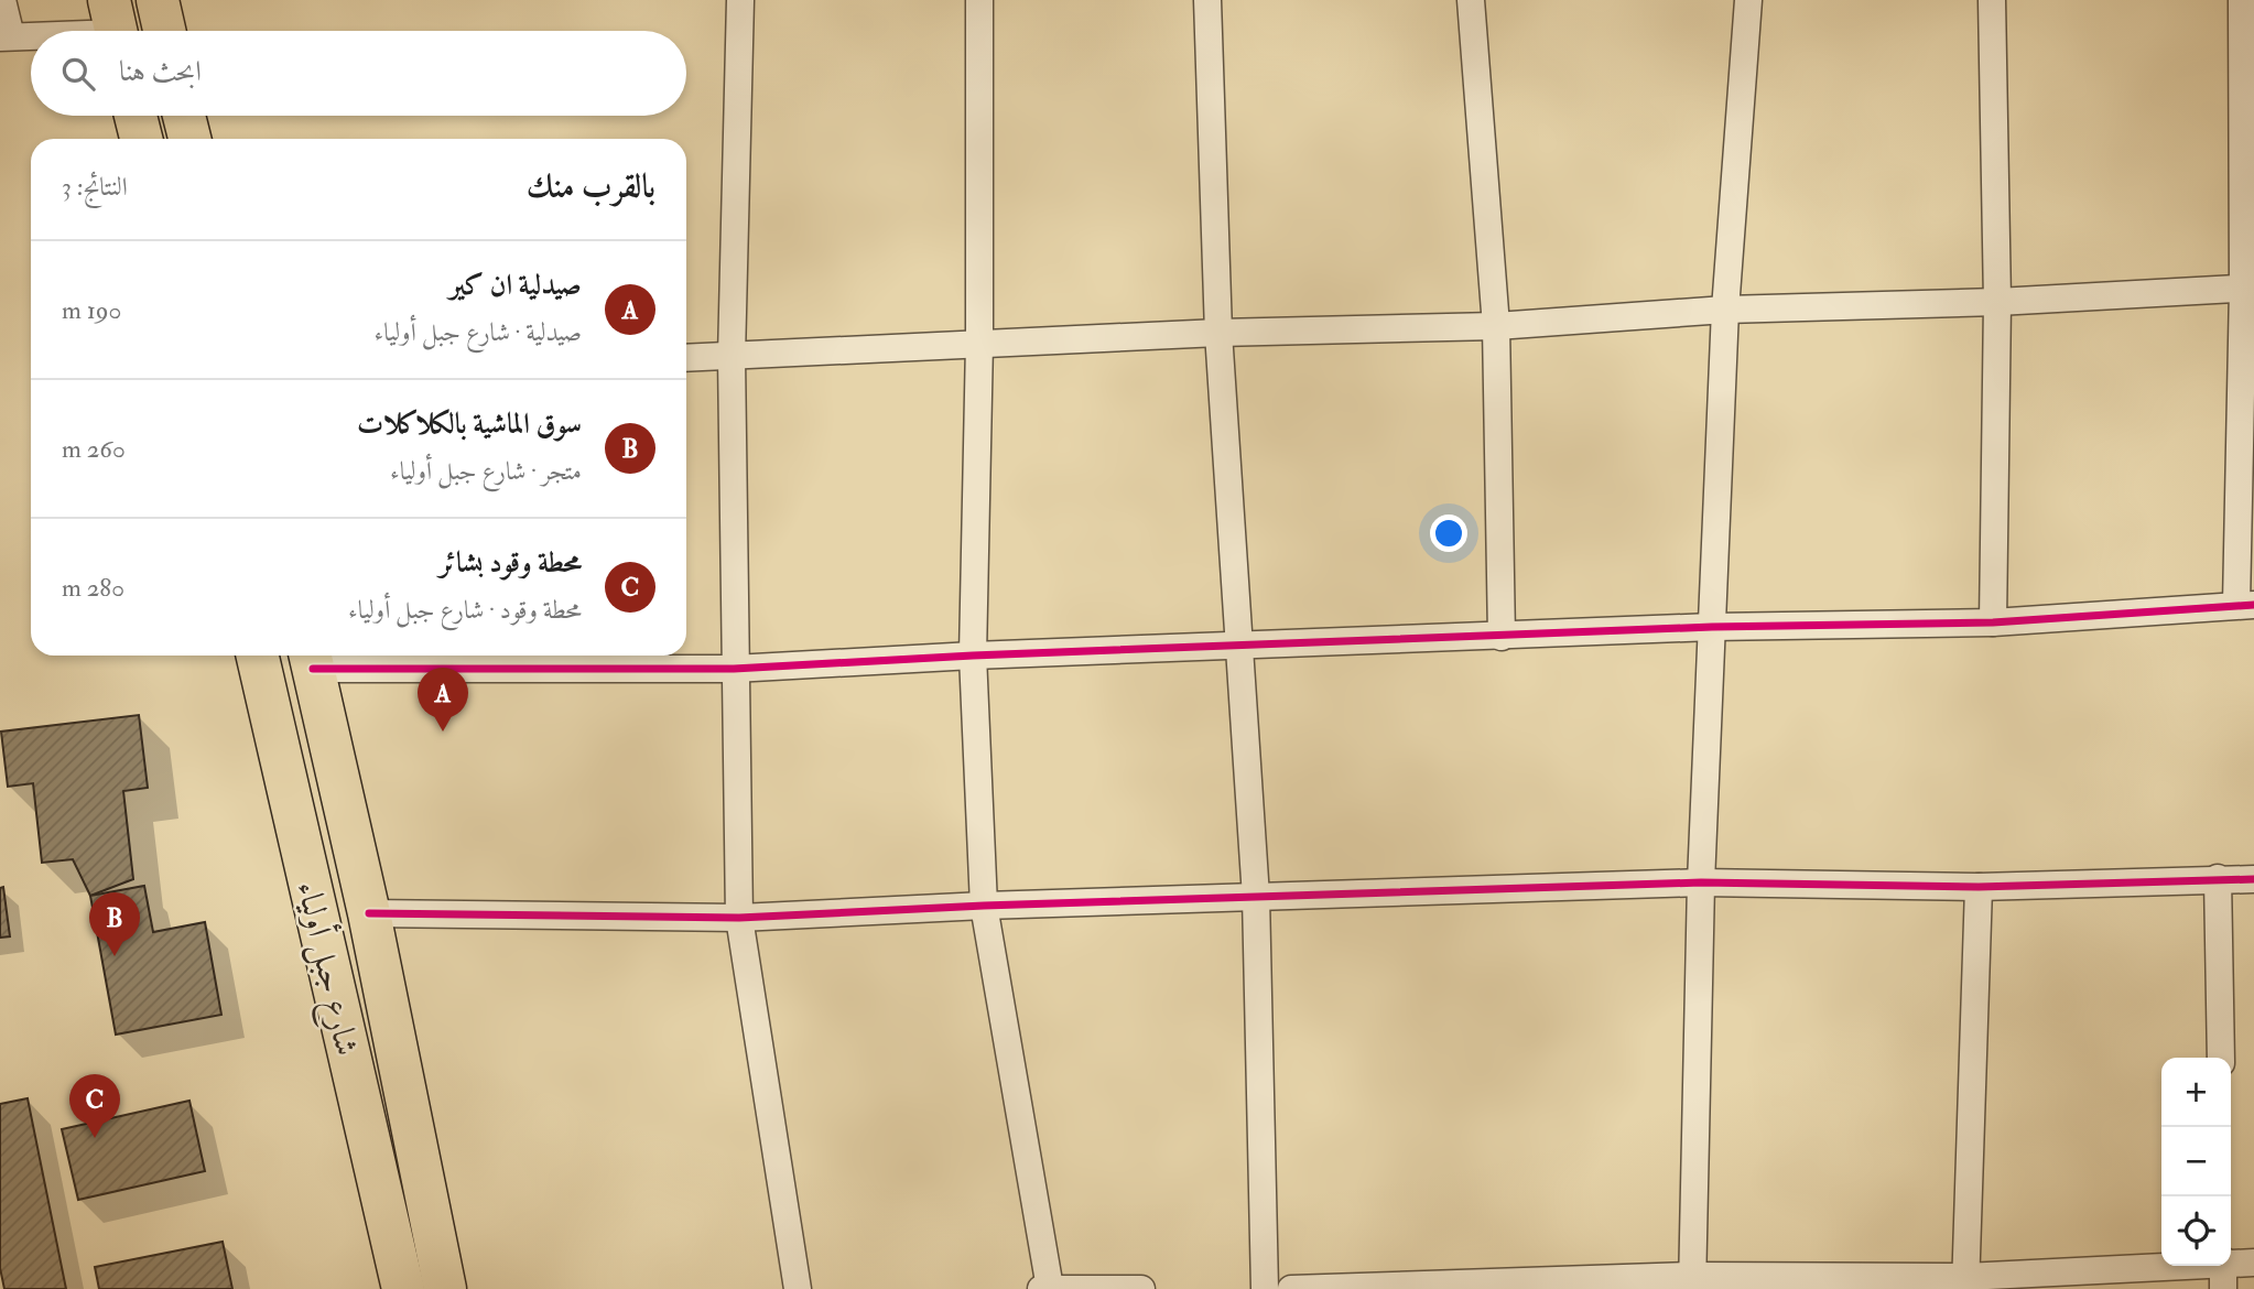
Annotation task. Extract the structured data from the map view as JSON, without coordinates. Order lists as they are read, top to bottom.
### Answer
{
  "streets": {
    "main road": ["شارع جبل أولياء"]
  },
  "page": {
    "search": "ابحث هنا",
    "heading": ["بالقرب منك", "النتائج: 3"],
    "list": [
      {
        "mark": "A",
        "name": "صيدلية ان كير",
        "note": "صيدلية · شارع جبل أولياء",
        "value": "190 m"
      },
      {
        "mark": "B",
        "name": "سوق الماشية بالكلاكلات",
        "note": "متجر · شارع جبل أولياء",
        "value": "260 m"
      },
      {
        "mark": "C",
        "name": "محطة وقود بشائر",
        "note": "محطة وقود · شارع جبل أولياء",
        "value": "280 m"
      }
    ],
    "pins": ["A", "B", "C"],
    "map_buttons": ["+", "−"]
  }
}
